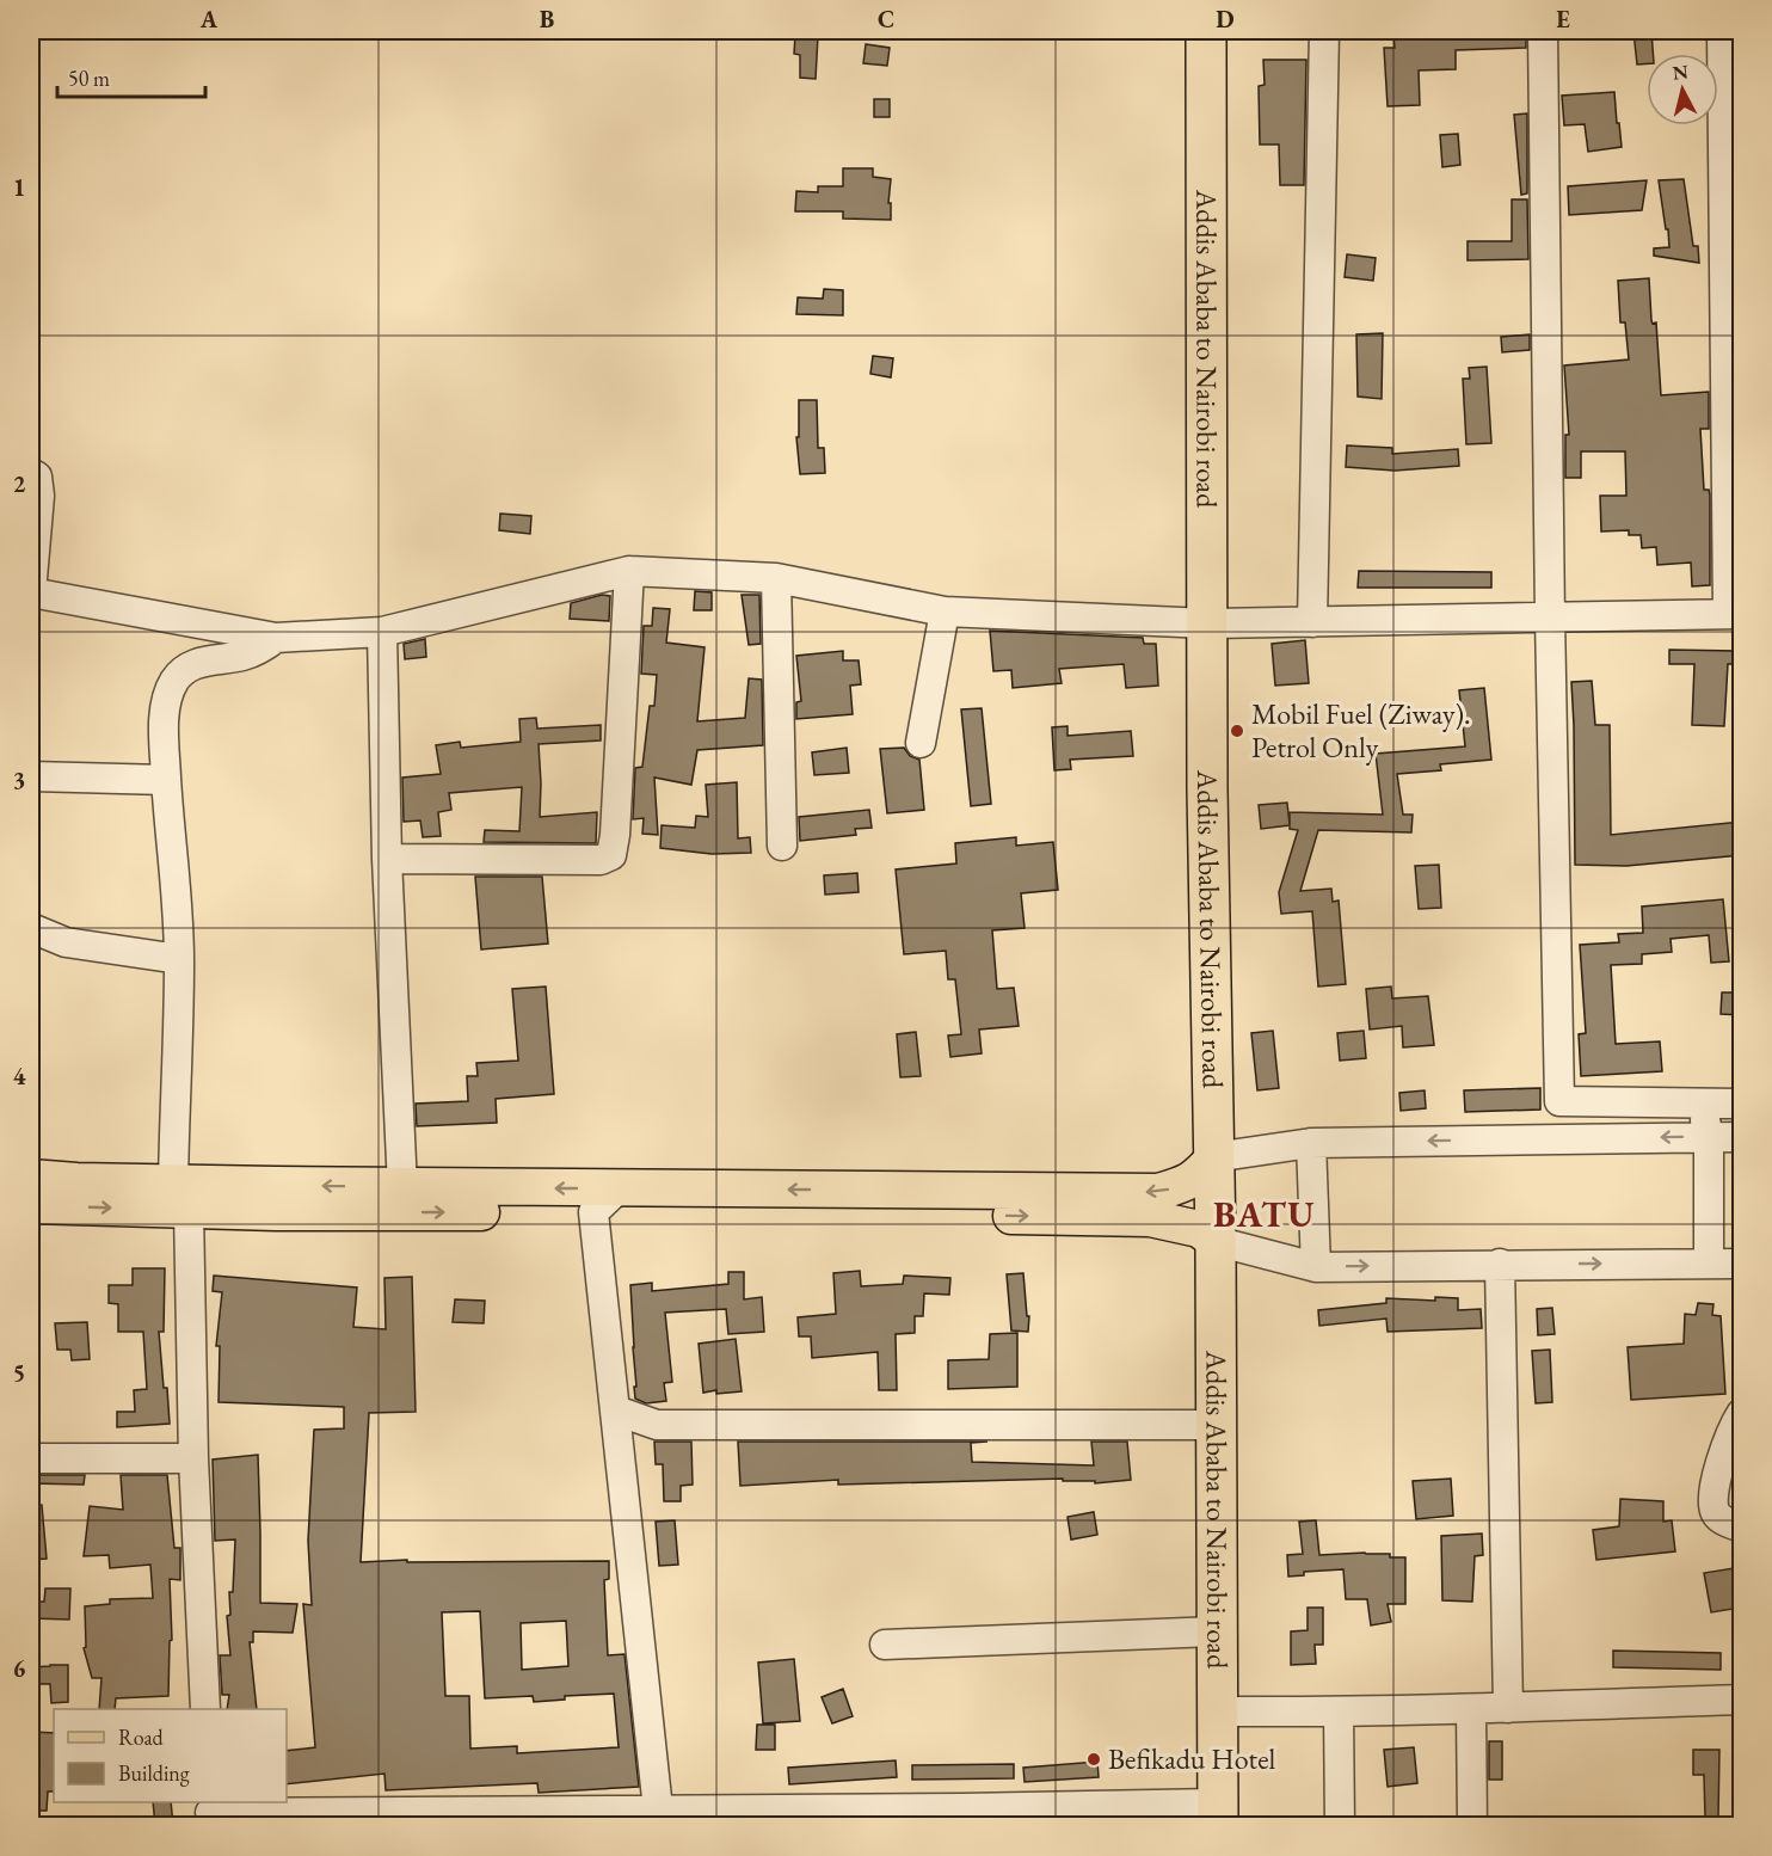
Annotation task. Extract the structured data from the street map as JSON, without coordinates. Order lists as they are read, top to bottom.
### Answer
{
  "streets": {
    "highway": ["Addis Ababa to Nairobi road"]
  },
  "districts": ["BATU"],
  "places": ["Mobil Fuel (Ziway). Petrol Only", "Befikadu Hotel"],
  "legend": ["Road", "Building"],
  "scale_bar": "50 m",
  "north": "top",
  "grid": {
    "columns": [
      "A",
      "B",
      "C",
      "D",
      "E"
    ],
    "rows": [
      "1",
      "2",
      "3",
      "4",
      "5",
      "6"
    ]
  }
}
